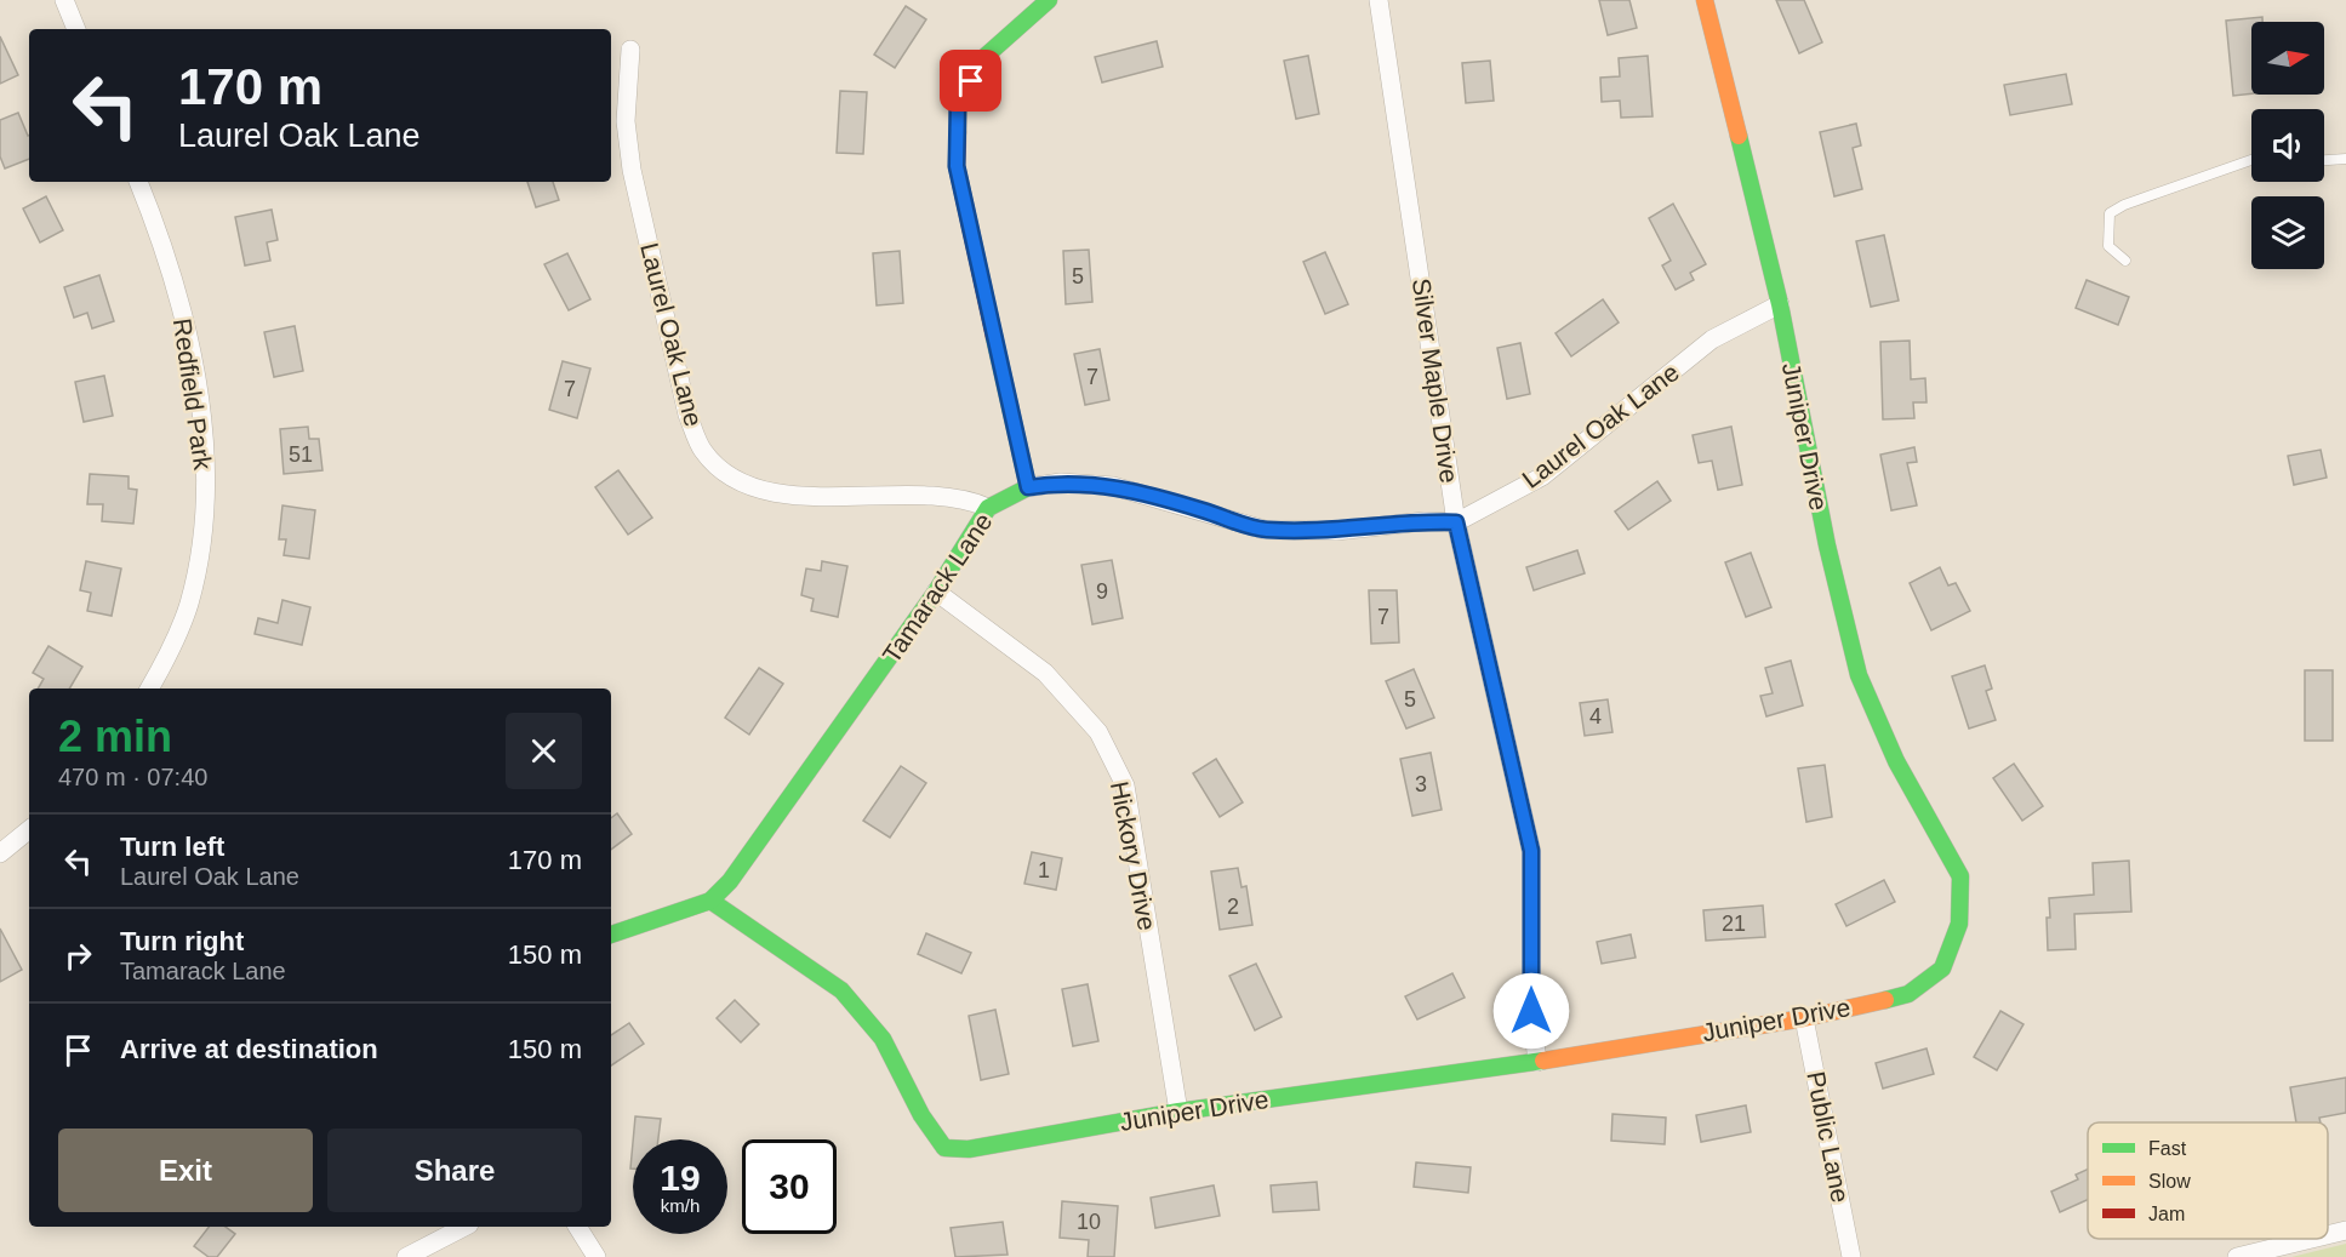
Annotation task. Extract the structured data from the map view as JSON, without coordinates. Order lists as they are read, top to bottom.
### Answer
{
  "streets": {
    "street": [
      "Laurel Oak Lane",
      "Silver Maple Drive",
      "Redfield Park",
      "Juniper Drive",
      "Tamarack Lane",
      "Hickory Drive",
      "Public Lane"
    ]
  },
  "crossings": [
    ["Laurel Oak Lane", "Silver Maple Drive"],
    ["Laurel Oak Lane", "Juniper Drive"],
    ["Laurel Oak Lane", "Tamarack Lane"],
    ["Silver Maple Drive", "Juniper Drive"],
    ["Juniper Drive", "Tamarack Lane"],
    ["Juniper Drive", "Hickory Drive"],
    ["Juniper Drive", "Public Lane"],
    ["Tamarack Lane", "Hickory Drive"]
  ],
  "house_numbers": [
    "5",
    "7",
    "7",
    "51",
    "9",
    "7",
    "5",
    "4",
    "3",
    "1",
    "2",
    "21",
    "10"
  ],
  "legend": ["Fast", "Slow", "Jam"],
  "north": "right",
  "page": {
    "turn": ["170 m", "Laurel Oak Lane"],
    "heading": ["2 min", "470 m · 07:40"],
    "list": [
      {
        "name": "Turn left",
        "note": "Laurel Oak Lane",
        "value": "170 m"
      },
      {
        "name": "Turn right",
        "note": "Tamarack Lane",
        "value": "150 m"
      },
      {
        "name": "Arrive at destination",
        "value": "150 m"
      }
    ],
    "buttons": ["Exit", "Share"],
    "speed": "19 km/h",
    "limit": "30"
  }
}
